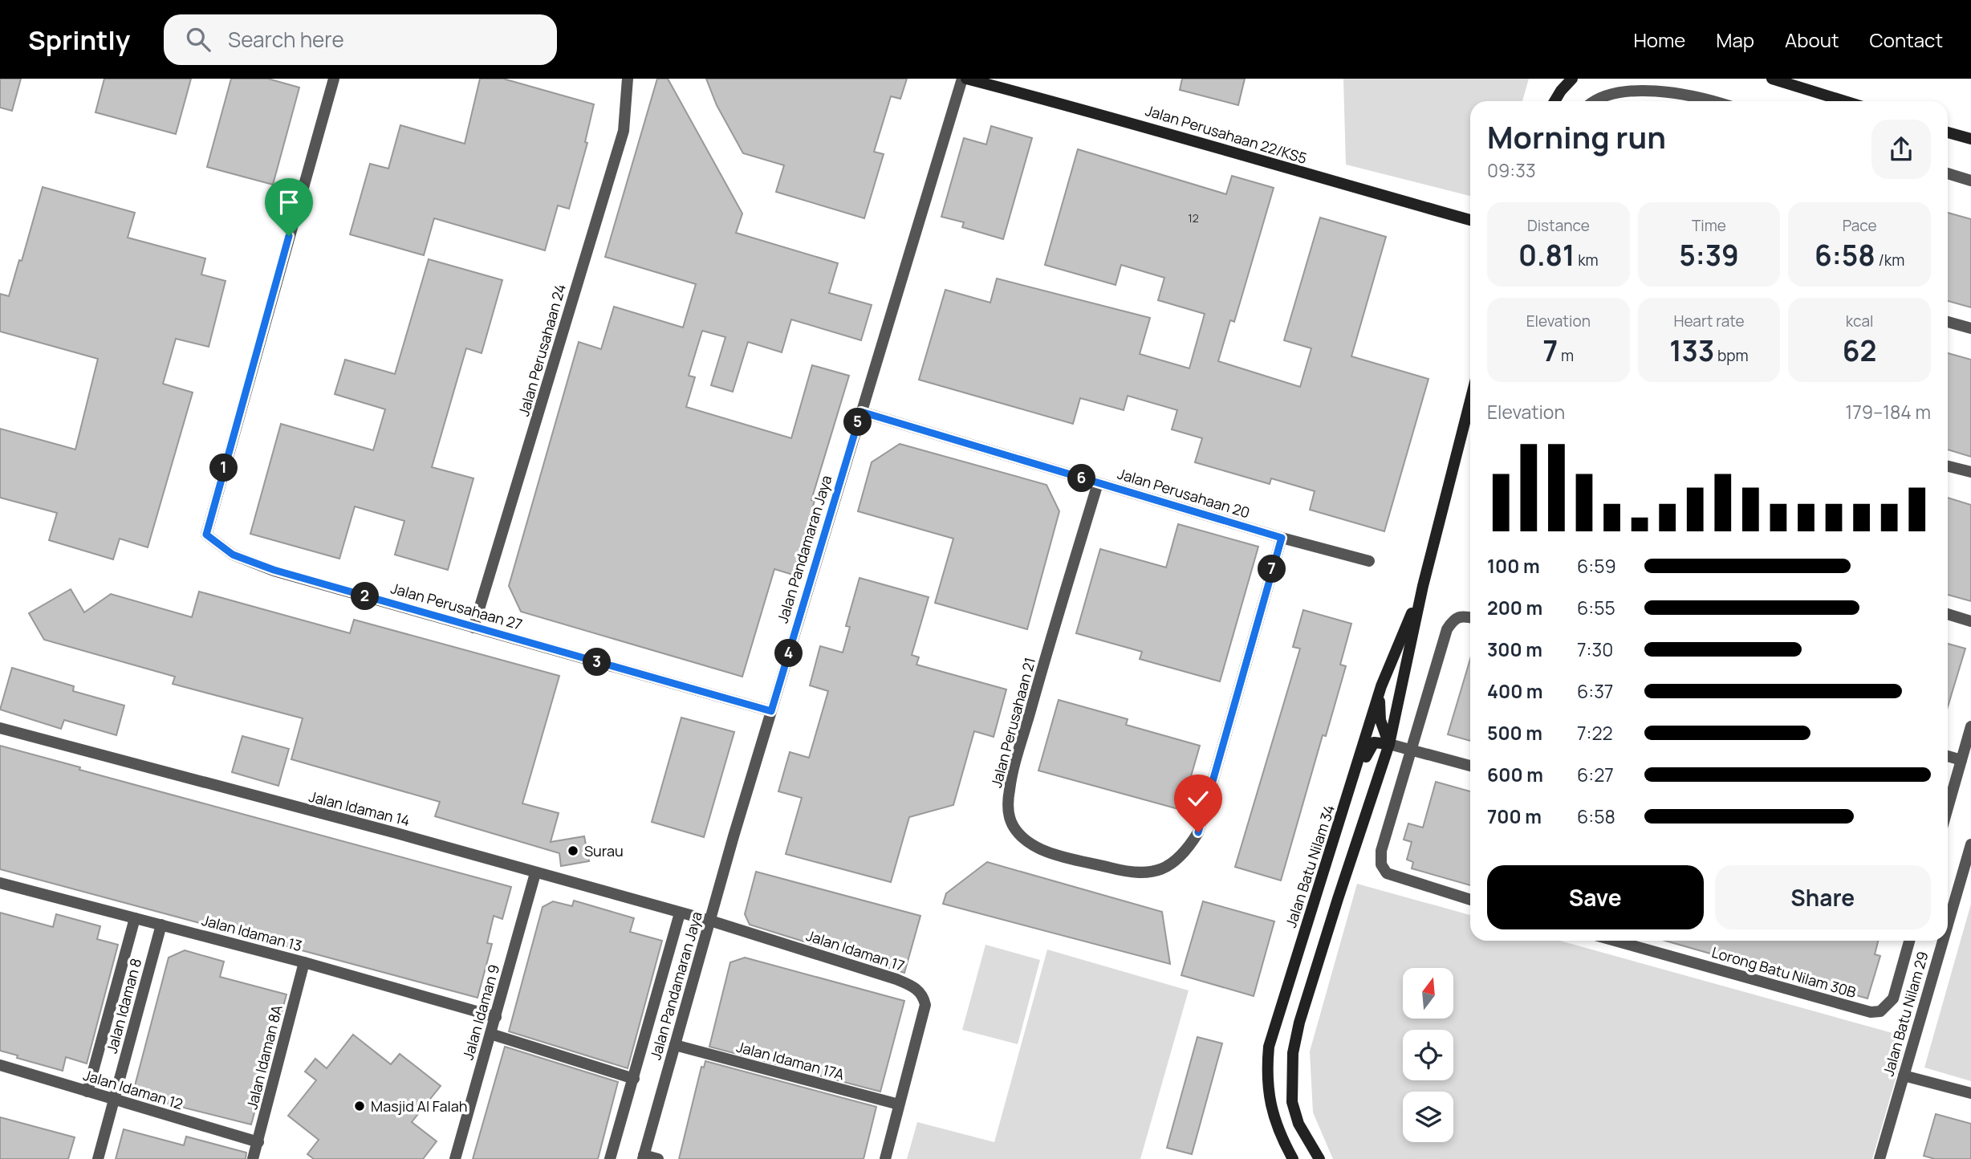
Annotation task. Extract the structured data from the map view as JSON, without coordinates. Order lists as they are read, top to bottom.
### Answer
{
  "streets": {
    "street": [
      "Jalan Perusahaan 22/KS5",
      "Jalan Perusahaan 24",
      "Jalan Perusahaan 20",
      "Jalan Pandamaran Jaya",
      "Jalan Perusahaan 27",
      "Jalan Perusahaan 21",
      "Jalan Idaman 14",
      "Jalan Batu Nilam 34",
      "Jalan Idaman 13",
      "Jalan Idaman 17",
      "Lorong Batu Nilam 30B",
      "Jalan Idaman 8",
      "Jalan Idaman 9",
      "Jalan Batu Nilam 29",
      "Jalan Idaman 8A",
      "Jalan Idaman 17A",
      "Jalan Idaman 12"
    ]
  },
  "crossings": [
    ["Jalan Perusahaan 24", "Jalan Perusahaan 27"],
    ["Jalan Perusahaan 20", "Jalan Pandamaran Jaya"],
    ["Jalan Perusahaan 20", "Jalan Perusahaan 21"],
    ["Jalan Pandamaran Jaya", "Jalan Perusahaan 27"],
    ["Jalan Pandamaran Jaya", "Jalan Idaman 14"],
    ["Jalan Pandamaran Jaya", "Jalan Idaman 17"],
    ["Jalan Pandamaran Jaya", "Jalan Idaman 17A"],
    ["Jalan Idaman 14", "Jalan Idaman 17"],
    ["Jalan Idaman 14", "Jalan Idaman 9"],
    ["Jalan Idaman 13", "Jalan Idaman 8"],
    ["Jalan Idaman 13", "Jalan Idaman 9"],
    ["Jalan Idaman 13", "Jalan Idaman 8A"],
    ["Jalan Idaman 17", "Jalan Idaman 17A"],
    ["Jalan Idaman 8", "Jalan Idaman 12"],
    ["Jalan Idaman 8A", "Jalan Idaman 12"]
  ],
  "places": ["Surau", "Masjid Al Falah"],
  "house_numbers": ["12"],
  "north": "top",
  "page": {
    "header": "Sprintly",
    "search": "Search here",
    "nav": [
      "Home",
      "Map",
      "About",
      "Contact"
    ],
    "heading": ["Morning run", "09:33"],
    "stats": [
      ["Distance", "0.81 km"],
      ["Time", "5:39"],
      ["Pace", "6:58 /km"],
      ["Elevation", "7 m"],
      ["Heart rate", "133 bpm"],
      ["kcal", "62"]
    ],
    "chart": ["Elevation", "179–184 m"],
    "pins": [
      "5",
      "1",
      "6",
      "7",
      "2",
      "4",
      "3"
    ],
    "list": [
      {
        "name": "100 m",
        "note": "6:59"
      },
      {
        "name": "200 m",
        "note": "6:55"
      },
      {
        "name": "300 m",
        "note": "7:30"
      },
      {
        "name": "400 m",
        "note": "6:37"
      },
      {
        "name": "500 m",
        "note": "7:22"
      },
      {
        "name": "600 m",
        "note": "6:27"
      },
      {
        "name": "700 m",
        "note": "6:58"
      }
    ],
    "buttons": ["Save", "Share"]
  }
}
